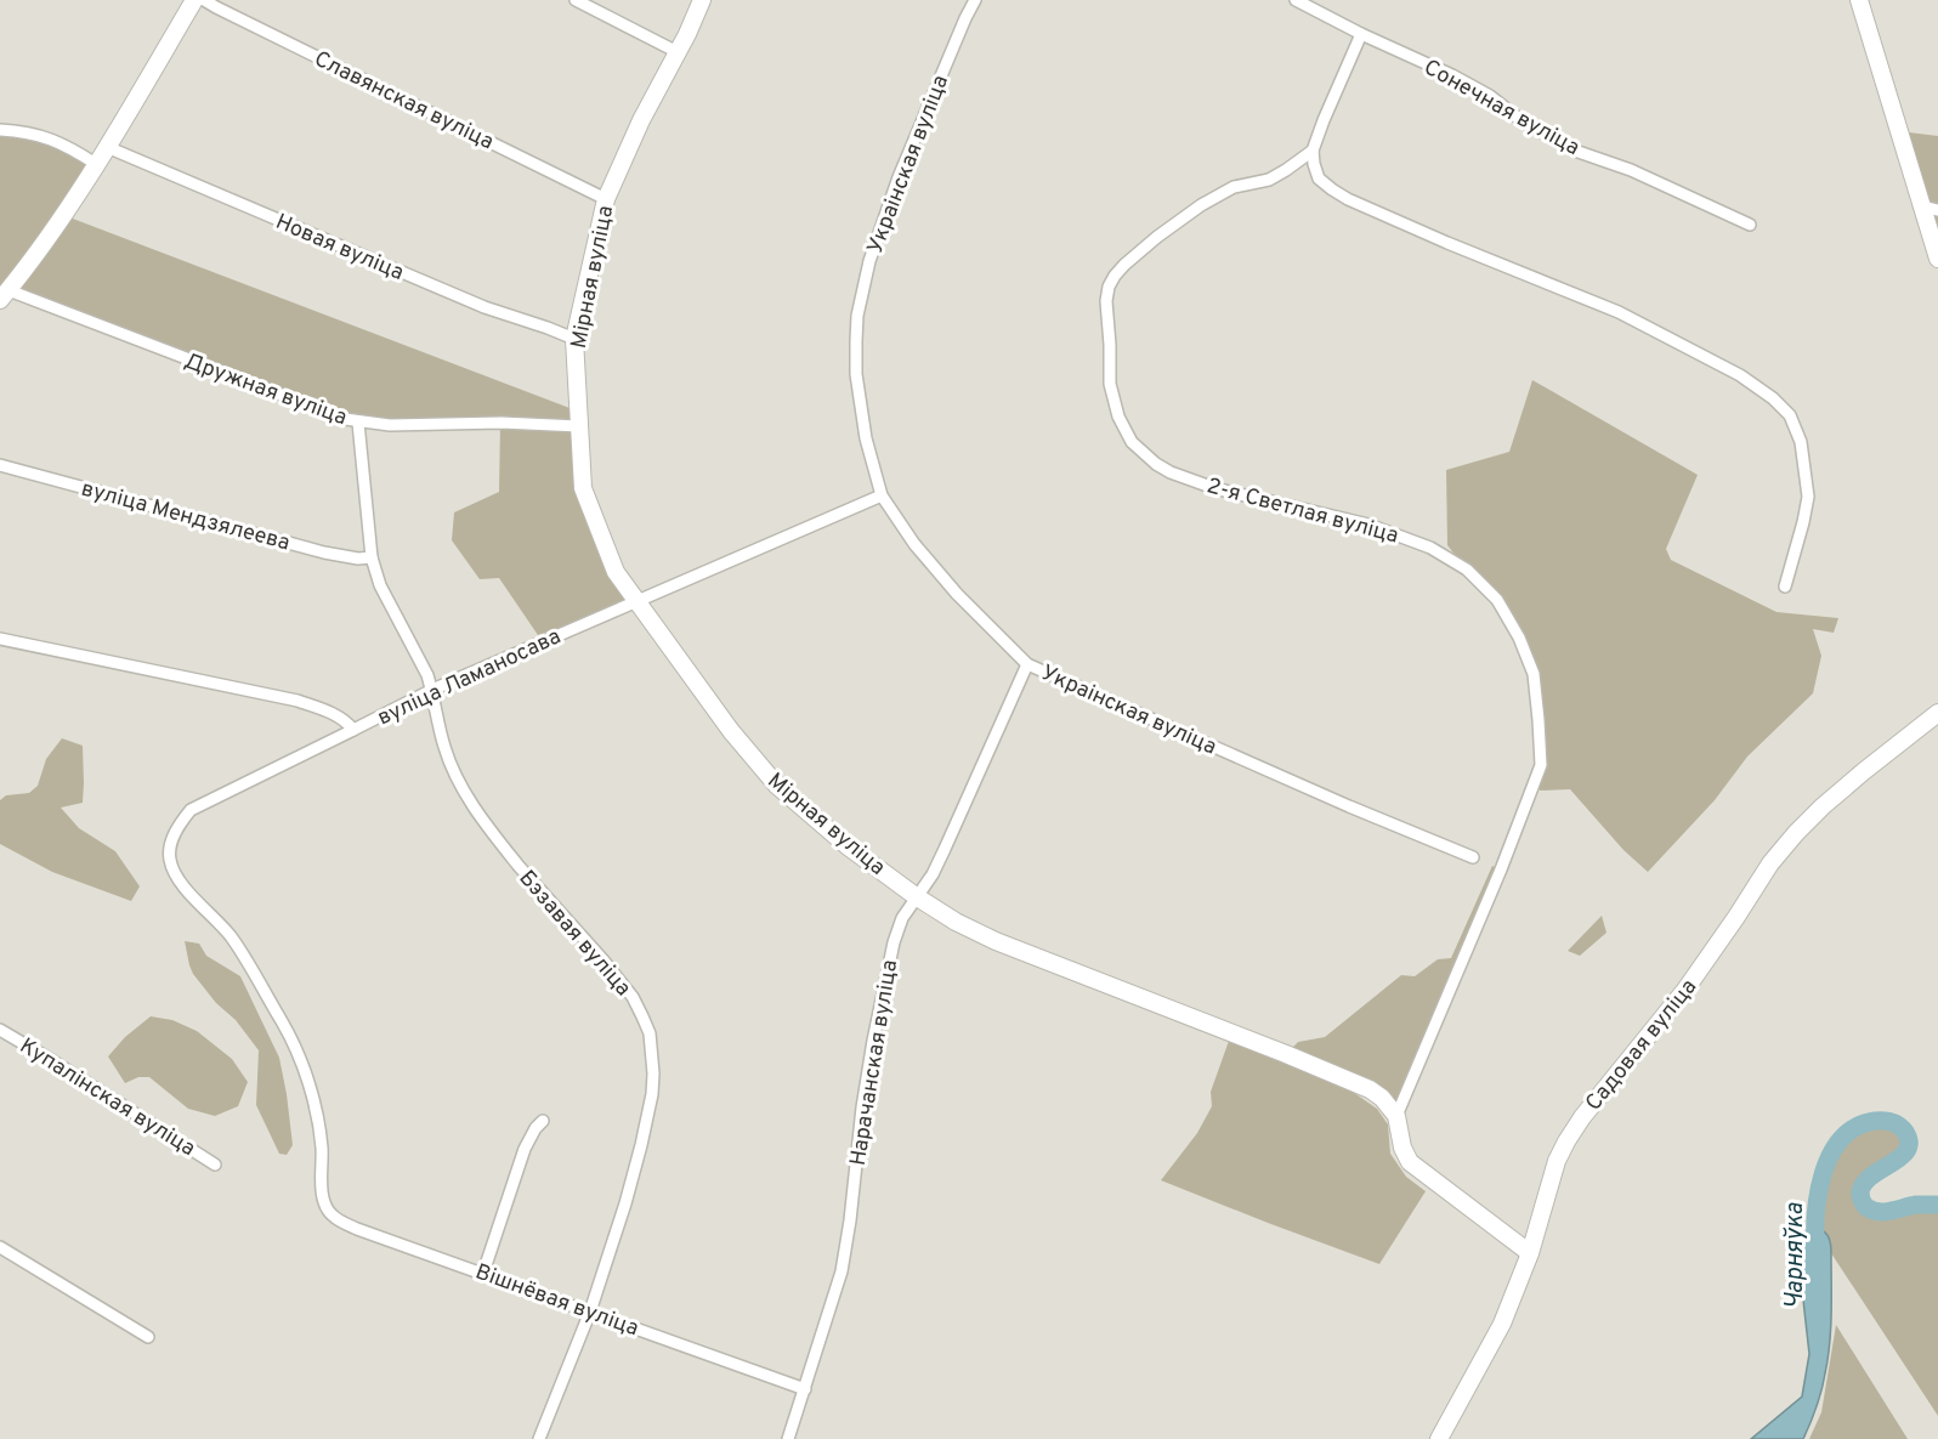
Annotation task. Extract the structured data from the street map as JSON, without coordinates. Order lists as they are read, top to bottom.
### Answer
{
  "streets": {
    "street": [
      "Славянская вуліца",
      "Сонечная вуліца",
      "Украінская вуліца",
      "Новая вуліца",
      "Мірная вуліца",
      "Дружная вуліца",
      "2-я Светлая вуліца",
      "вуліца Мендзялеева",
      "вуліца Ламаносава",
      "Бэзавая вуліца",
      "Садовая вуліца",
      "Нарачанская вуліца",
      "Купалінская вуліца",
      "Вішнёвая вуліца"
    ]
  },
  "crossings": [
    ["Славянская вуліца", "Мірная вуліца"],
    ["Украінская вуліца", "вуліца Ламаносава"],
    ["Украінская вуліца", "Нарачанская вуліца"],
    ["Новая вуліца", "Мірная вуліца"],
    ["Мірная вуліца", "Дружная вуліца"],
    ["Мірная вуліца", "2-я Светлая вуліца"],
    ["Мірная вуліца", "вуліца Ламаносава"],
    ["Мірная вуліца", "Нарачанская вуліца"],
    ["Дружная вуліца", "Бэзавая вуліца"],
    ["вуліца Мендзялеева", "Бэзавая вуліца"],
    ["вуліца Ламаносава", "Бэзавая вуліца"],
    ["вуліца Ламаносава", "Вішнёвая вуліца"],
    ["Бэзавая вуліца", "Вішнёвая вуліца"],
    ["Нарачанская вуліца", "Вішнёвая вуліца"]
  ],
  "water": ["Чарняўка"]
}
